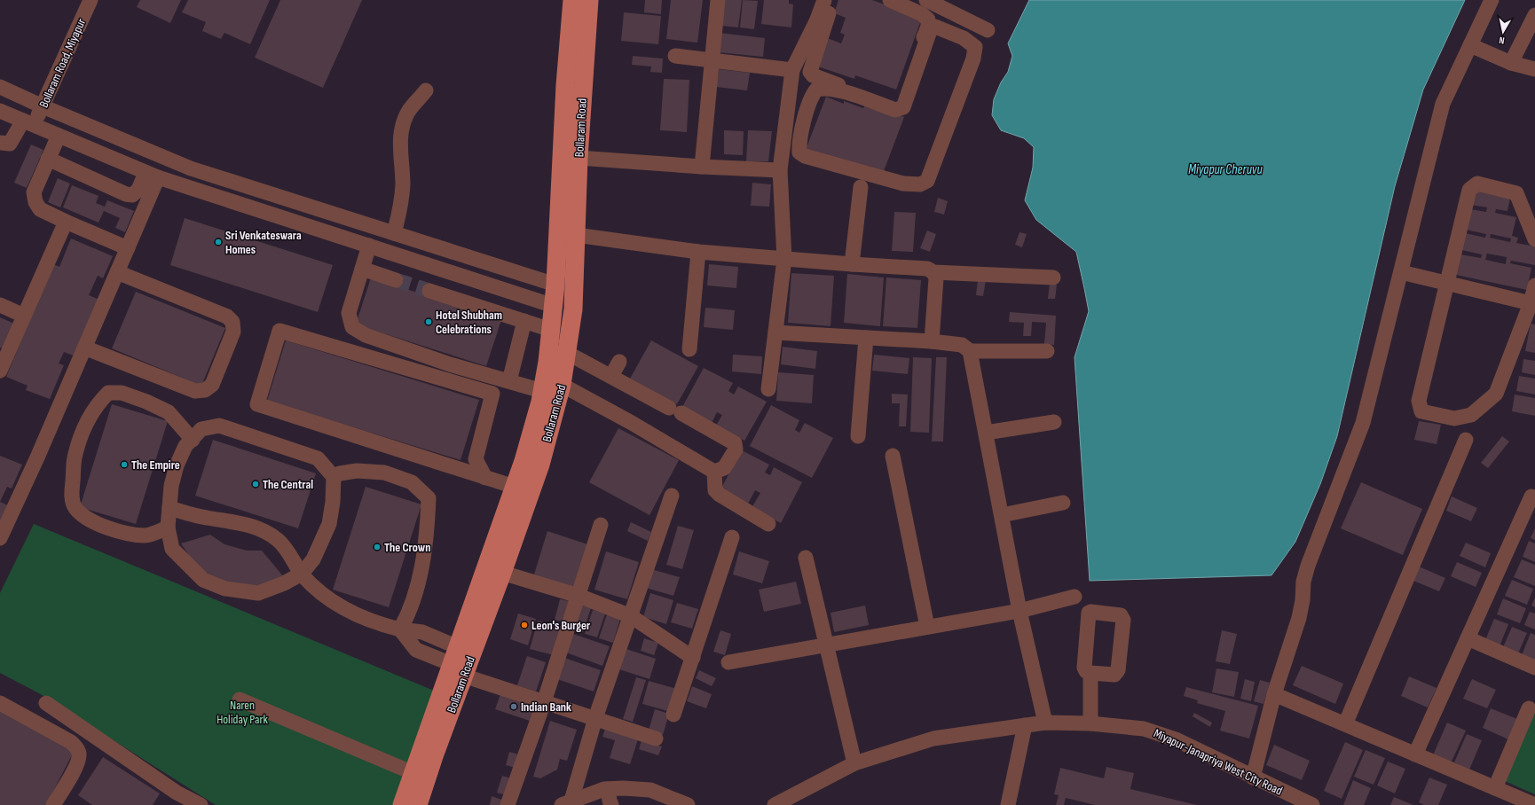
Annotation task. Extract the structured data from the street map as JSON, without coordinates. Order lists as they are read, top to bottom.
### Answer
{
  "streets": {
    "main road": ["Bollaram Road"],
    "street": ["Bollaram Road, Miyapur", "Miyapur-Janapriya West City Road"]
  },
  "water": ["Miyapur Cheruvu"],
  "parks": ["Naren Holiday Park"],
  "places": [
    "Sri Venkateswara Homes",
    "Hotel Shubham Celebrations",
    "The Empire",
    "The Central",
    "The Crown",
    "Leon's Burger",
    "Indian Bank"
  ],
  "north": "bottom"
}
